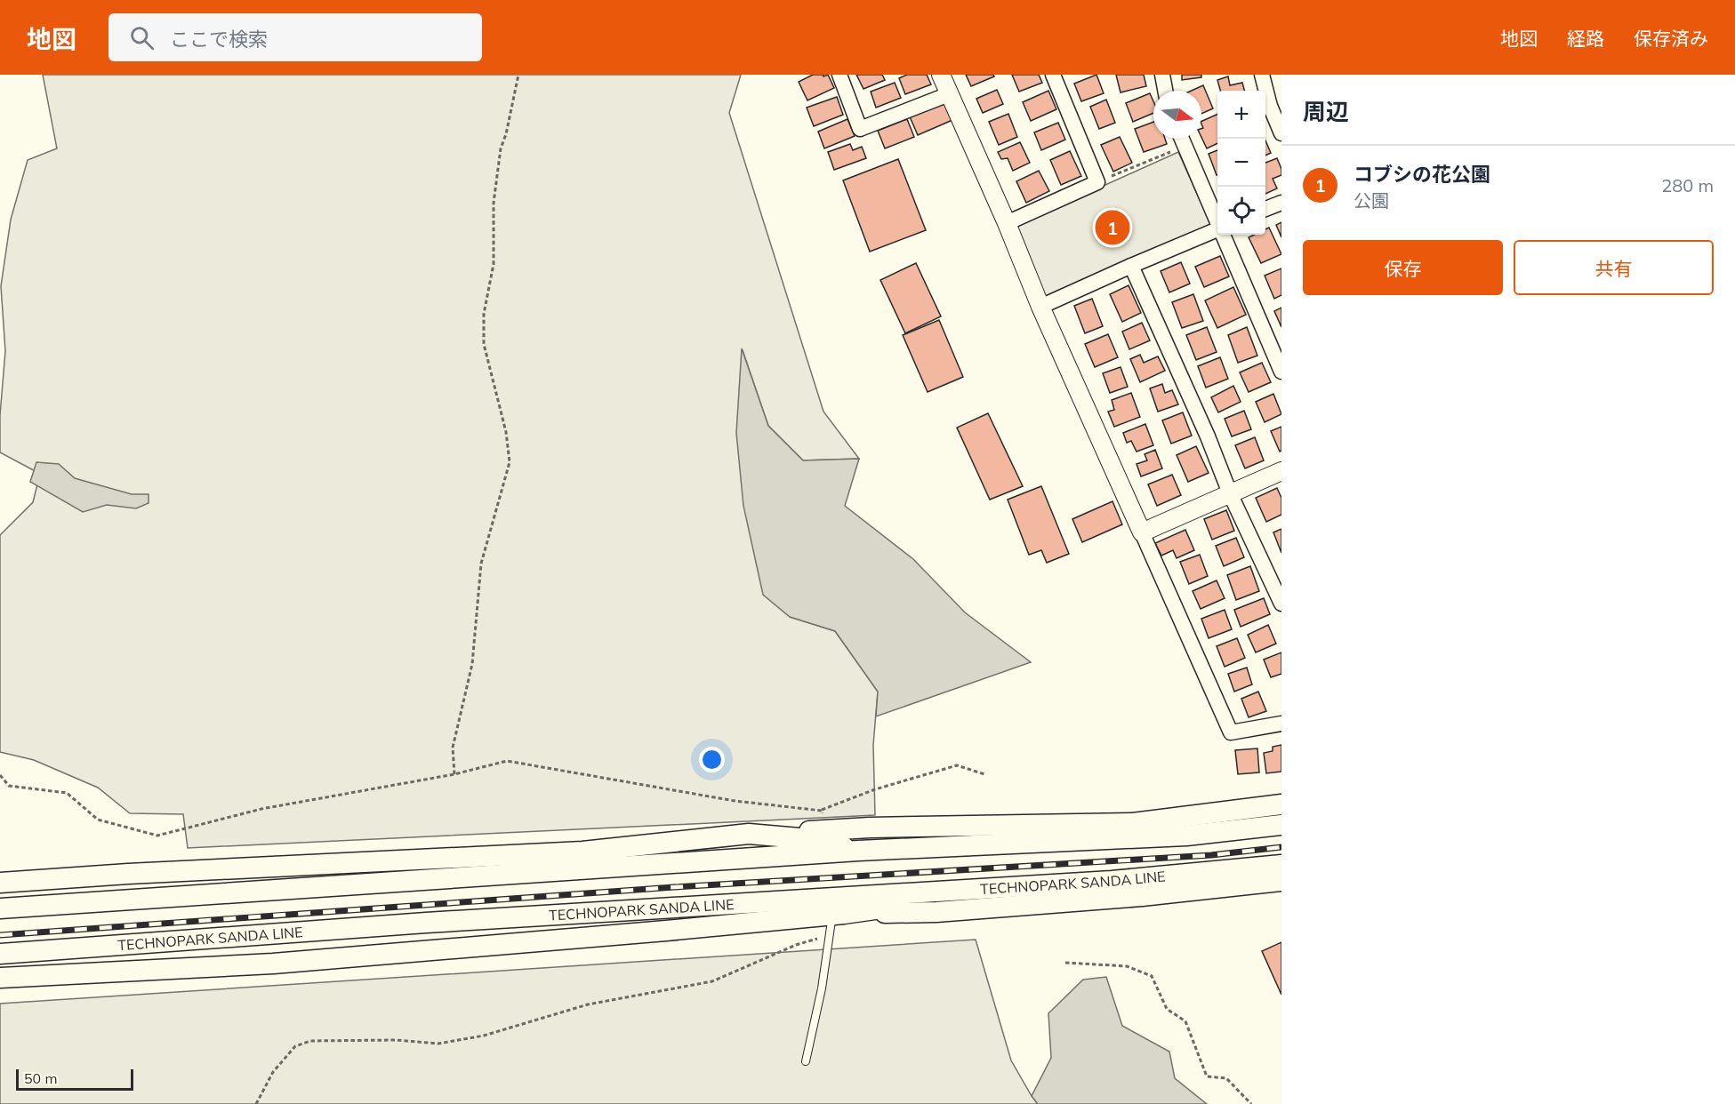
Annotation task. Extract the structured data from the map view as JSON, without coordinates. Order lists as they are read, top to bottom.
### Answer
{
  "streets": {
    "main road": ["TECHNOPARK SANDA LINE"]
  },
  "scale_bar": "50 m",
  "north": "right",
  "page": {
    "header": "地図",
    "search": "ここで検索",
    "nav": ["地図", "経路", "保存済み"],
    "heading": "周辺",
    "map_buttons": ["+", "−"],
    "list": [
      {
        "mark": "1",
        "name": "コブシの花公園",
        "note": "公園",
        "value": "280 m"
      }
    ],
    "pins": "1",
    "buttons": ["保存", "共有"],
    "scale": "50 m"
  }
}
